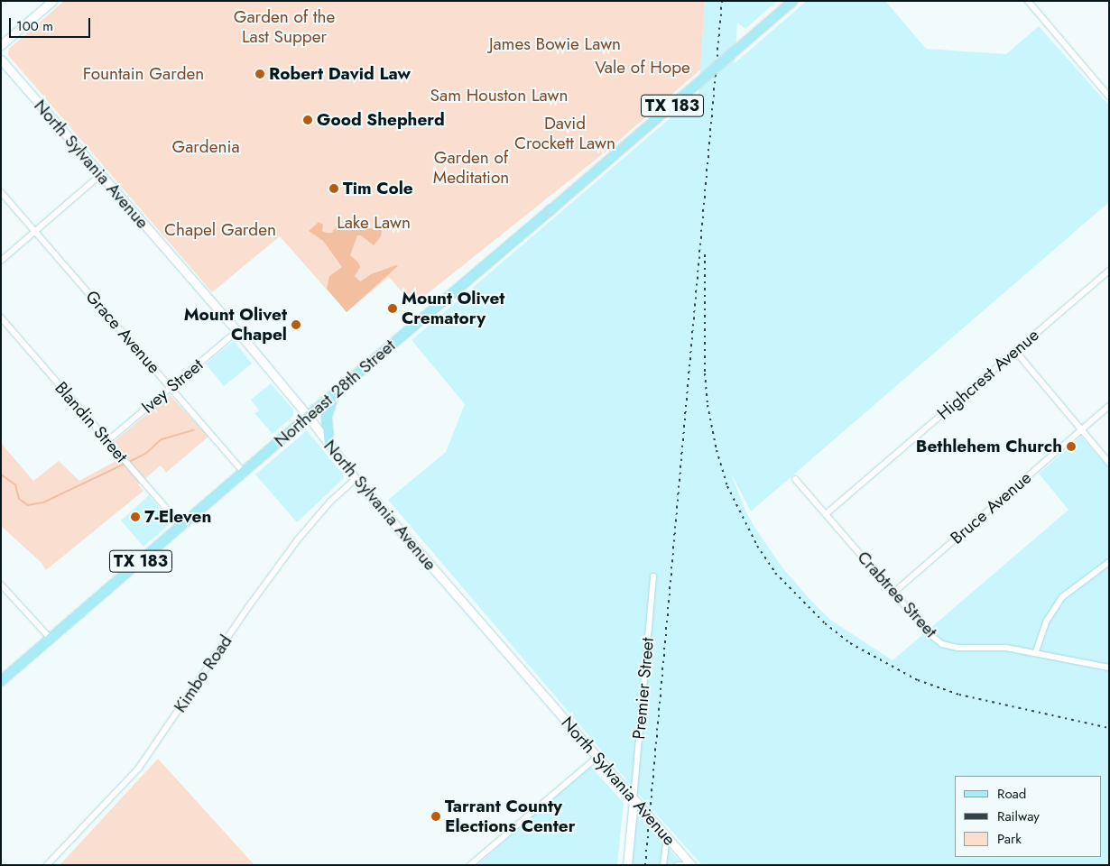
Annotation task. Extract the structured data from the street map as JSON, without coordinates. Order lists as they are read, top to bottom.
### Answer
{
  "streets": {
    "main road": ["TX 183", "North Sylvania Avenue", "Northeast 28th Street"],
    "street": [
      "Grace Avenue",
      "Highcrest Avenue",
      "Ivey Street",
      "Blandin Street",
      "Bruce Avenue",
      "Crabtree Street",
      "Kimbo Road",
      "Premier Street"
    ]
  },
  "crossings": [
    ["North Sylvania Avenue", "Ivey Street"],
    ["North Sylvania Avenue", "Northeast 28th Street"],
    ["North Sylvania Avenue", "Kimbo Road"],
    ["North Sylvania Avenue", "Premier Street"],
    ["Grace Avenue", "Ivey Street"],
    ["Grace Avenue", "Northeast 28th Street"],
    ["Highcrest Avenue", "Crabtree Street"],
    ["Ivey Street", "Blandin Street"],
    ["Northeast 28th Street", "Blandin Street"],
    ["Bruce Avenue", "Crabtree Street"]
  ],
  "parks": [
    "Garden of the Last Supper",
    "James Bowie Lawn",
    "Vale of Hope",
    "Fountain Garden",
    "Sam Houston Lawn",
    "David Crockett Lawn",
    "Gardenia",
    "Garden of Meditation",
    "Lake Lawn",
    "Chapel Garden"
  ],
  "places": [
    "Robert David Law",
    "Good Shepherd",
    "Tim Cole",
    "Mount Olivet Crematory",
    "Mount Olivet Chapel",
    "Bethlehem Church",
    "7-Eleven",
    "Tarrant County Elections Center"
  ],
  "legend": ["Road", "Railway", "Park"],
  "scale_bar": "100 m"
}
